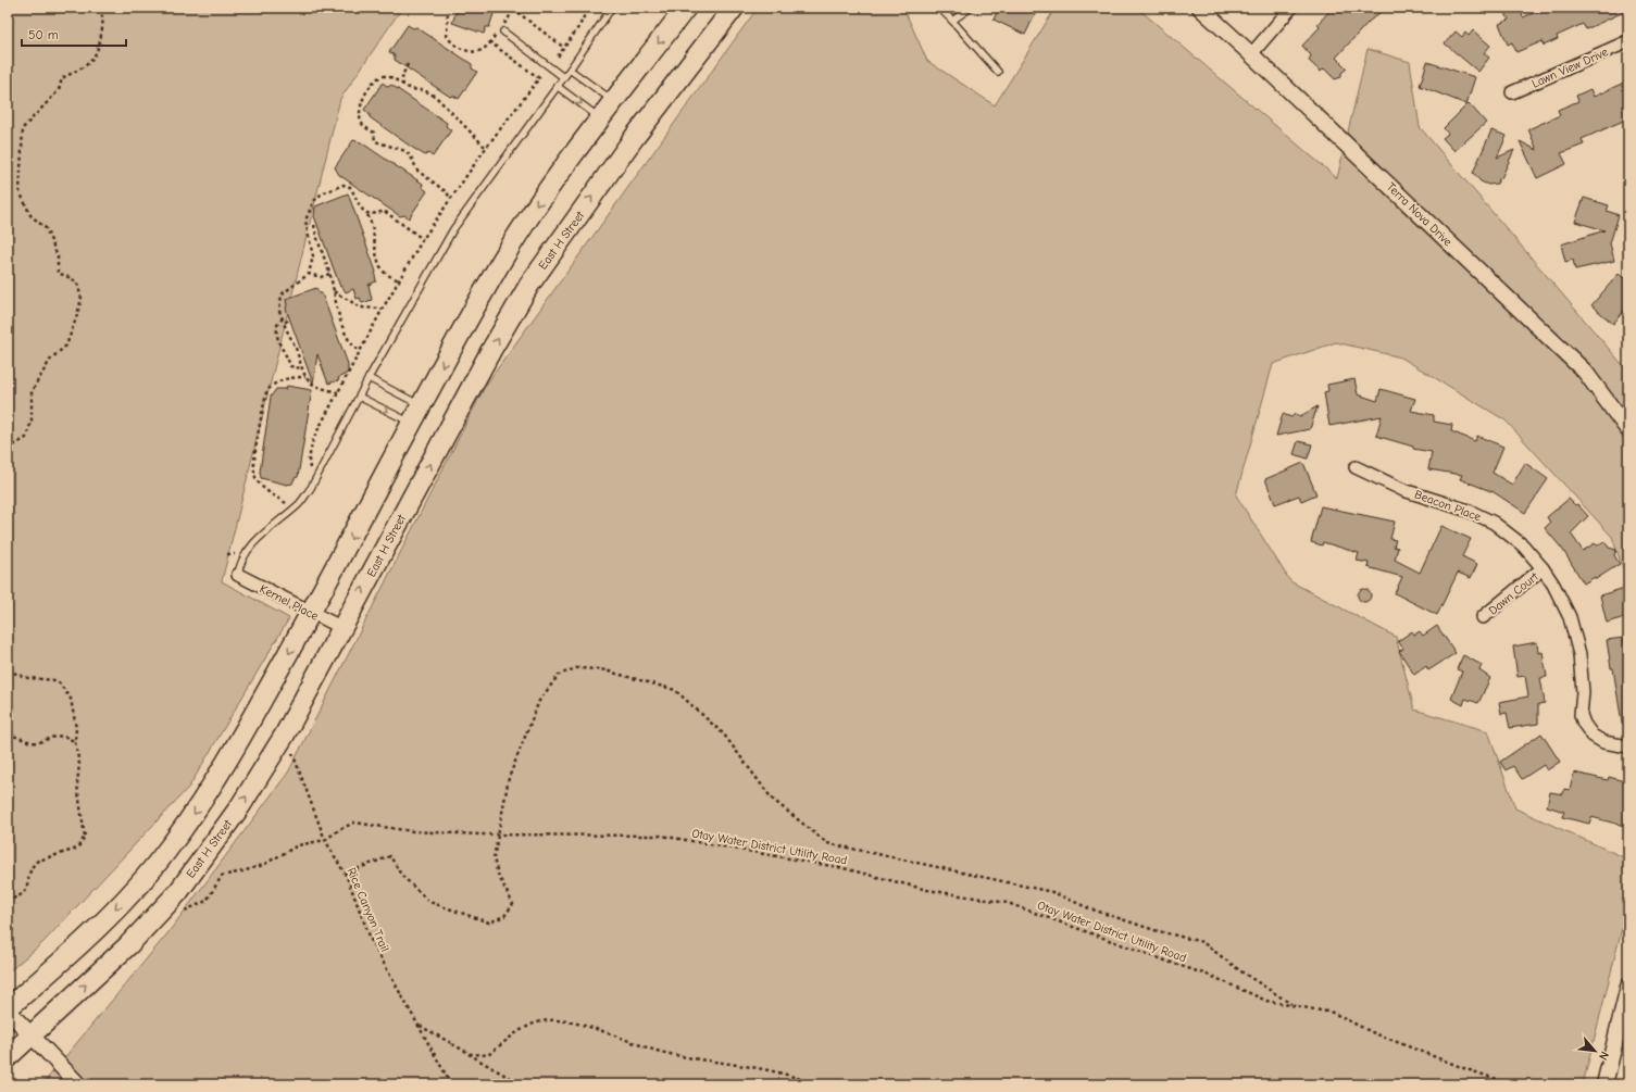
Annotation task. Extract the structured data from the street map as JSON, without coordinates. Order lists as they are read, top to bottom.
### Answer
{
  "streets": {
    "main road": ["East H Street"],
    "street": [
      "Lawn View Drive",
      "Terra Nova Drive",
      "Beacon Place",
      "Dawn Court",
      "Kernel Place"
    ],
    "path": ["Otay Water District Utility Road", "Rice Canyon Trail"]
  },
  "crossings": [
    ["East H Street", "Kernel Place"],
    ["East H Street", "Rice Canyon Trail"],
    ["Beacon Place", "Dawn Court"],
    ["Otay Water District Utility Road", "Rice Canyon Trail"]
  ],
  "scale_bar": "50 m",
  "north": "bottom right"
}
